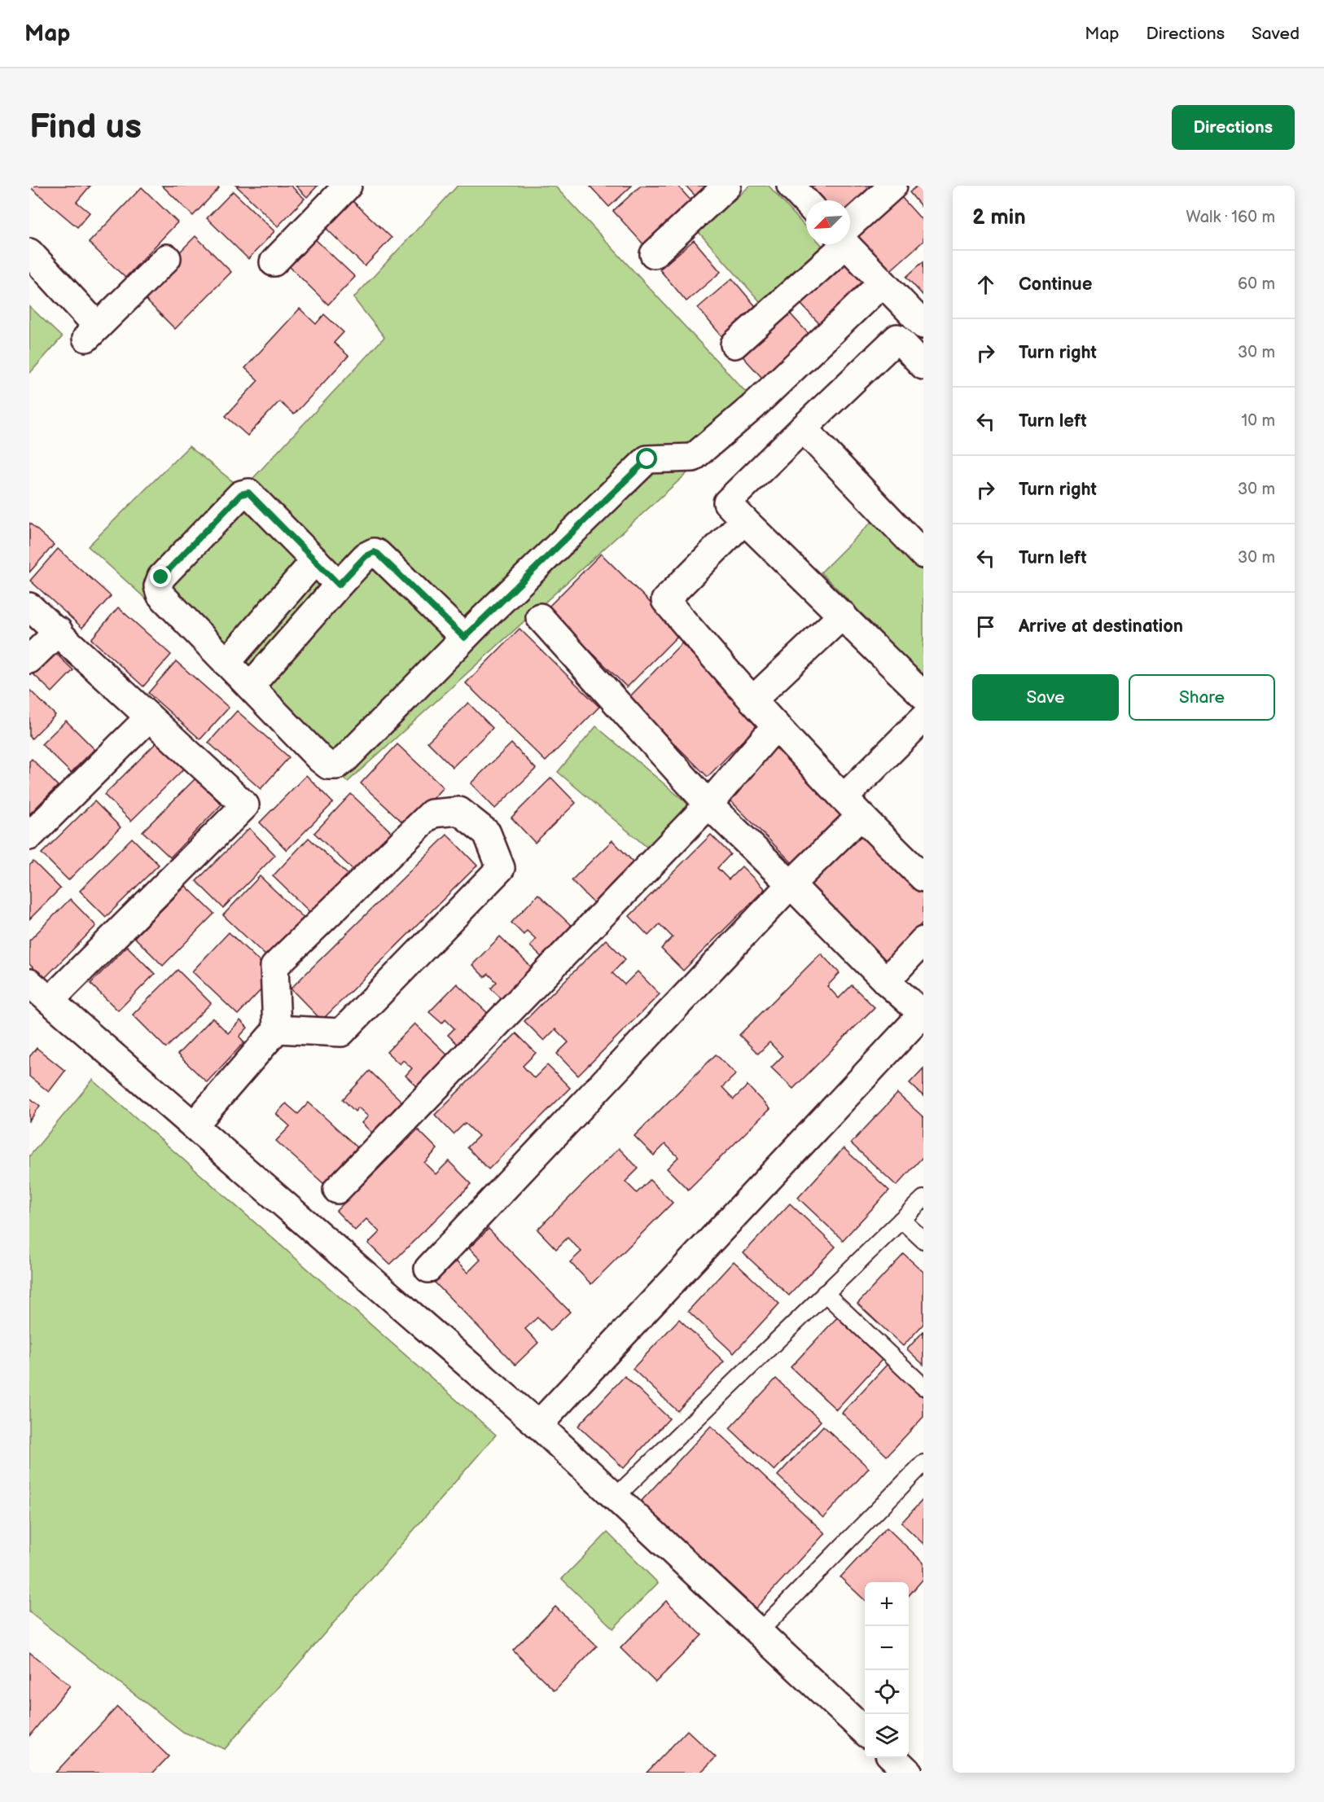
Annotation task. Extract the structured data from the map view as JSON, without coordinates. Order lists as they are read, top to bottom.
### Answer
{
  "north": "bottom left",
  "page": {
    "header": "Map",
    "nav": ["Map", "Directions", "Saved"],
    "buttons": [
      "Directions",
      ["Save", "Share"]
    ],
    "title": "Find us",
    "heading": ["2 min", "Walk · 160 m"],
    "list": [
      ["Continue", "60 m"],
      ["Turn right", "30 m"],
      ["Turn left", "10 m"],
      ["Turn right", "30 m"],
      ["Turn left", "30 m"],
      "Arrive at destination"
    ],
    "map_buttons": ["+", "−"]
  }
}
